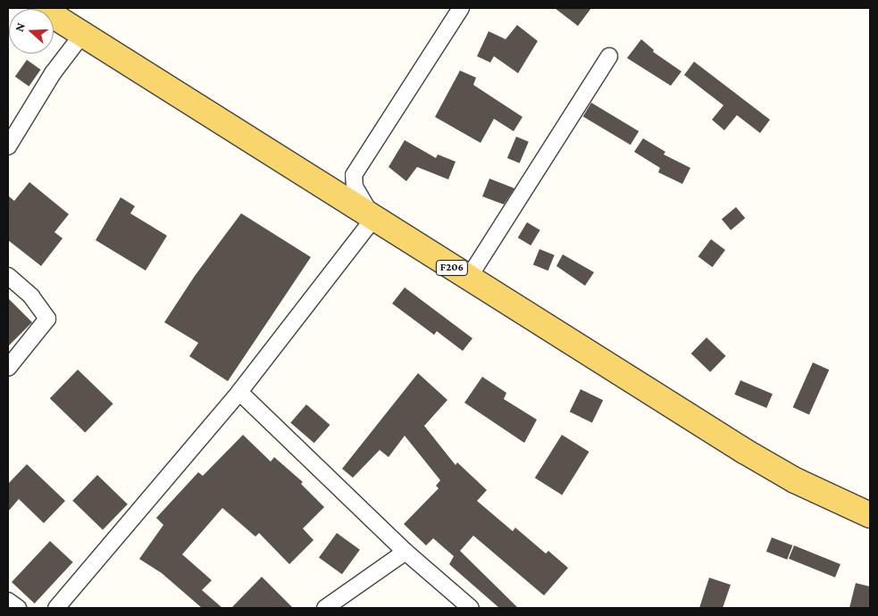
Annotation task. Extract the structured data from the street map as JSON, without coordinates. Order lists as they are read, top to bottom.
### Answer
{
  "streets": {
    "main road": ["F206"]
  },
  "north": "left"
}
